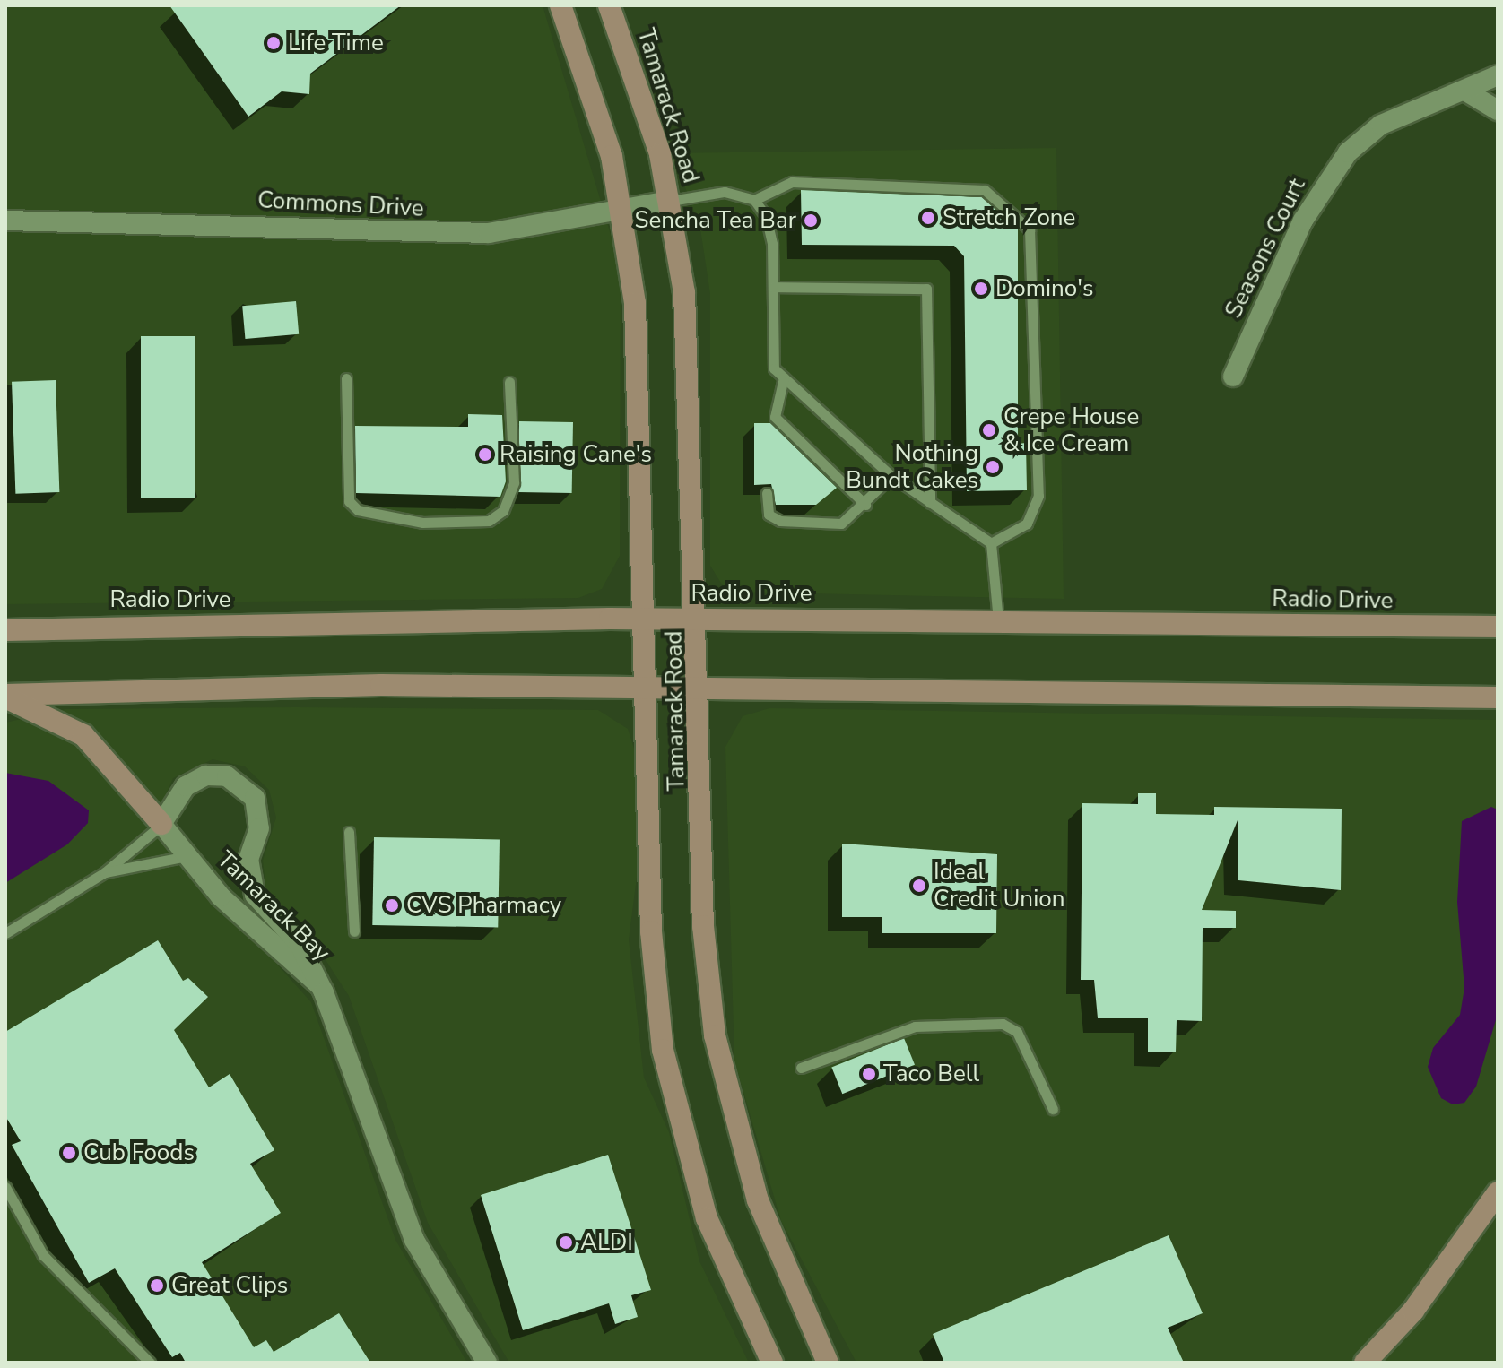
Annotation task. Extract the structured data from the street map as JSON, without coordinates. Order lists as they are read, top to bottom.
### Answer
{
  "streets": {
    "main road": ["Tamarack Road", "Radio Drive"],
    "street": ["Commons Drive", "Seasons Court", "Tamarack Bay"]
  },
  "crossings": [
    ["Tamarack Road", "Commons Drive"],
    ["Tamarack Road", "Radio Drive"]
  ],
  "places": [
    "Life Time",
    "Stretch Zone",
    "Sencha Tea Bar",
    "Domino's",
    "Crepe House & Ice Cream",
    "Raising Cane's",
    "Nothing Bundt Cakes",
    "Ideal Credit Union",
    "CVS Pharmacy",
    "Taco Bell",
    "Cub Foods",
    "ALDI",
    "Great Clips"
  ]
}
